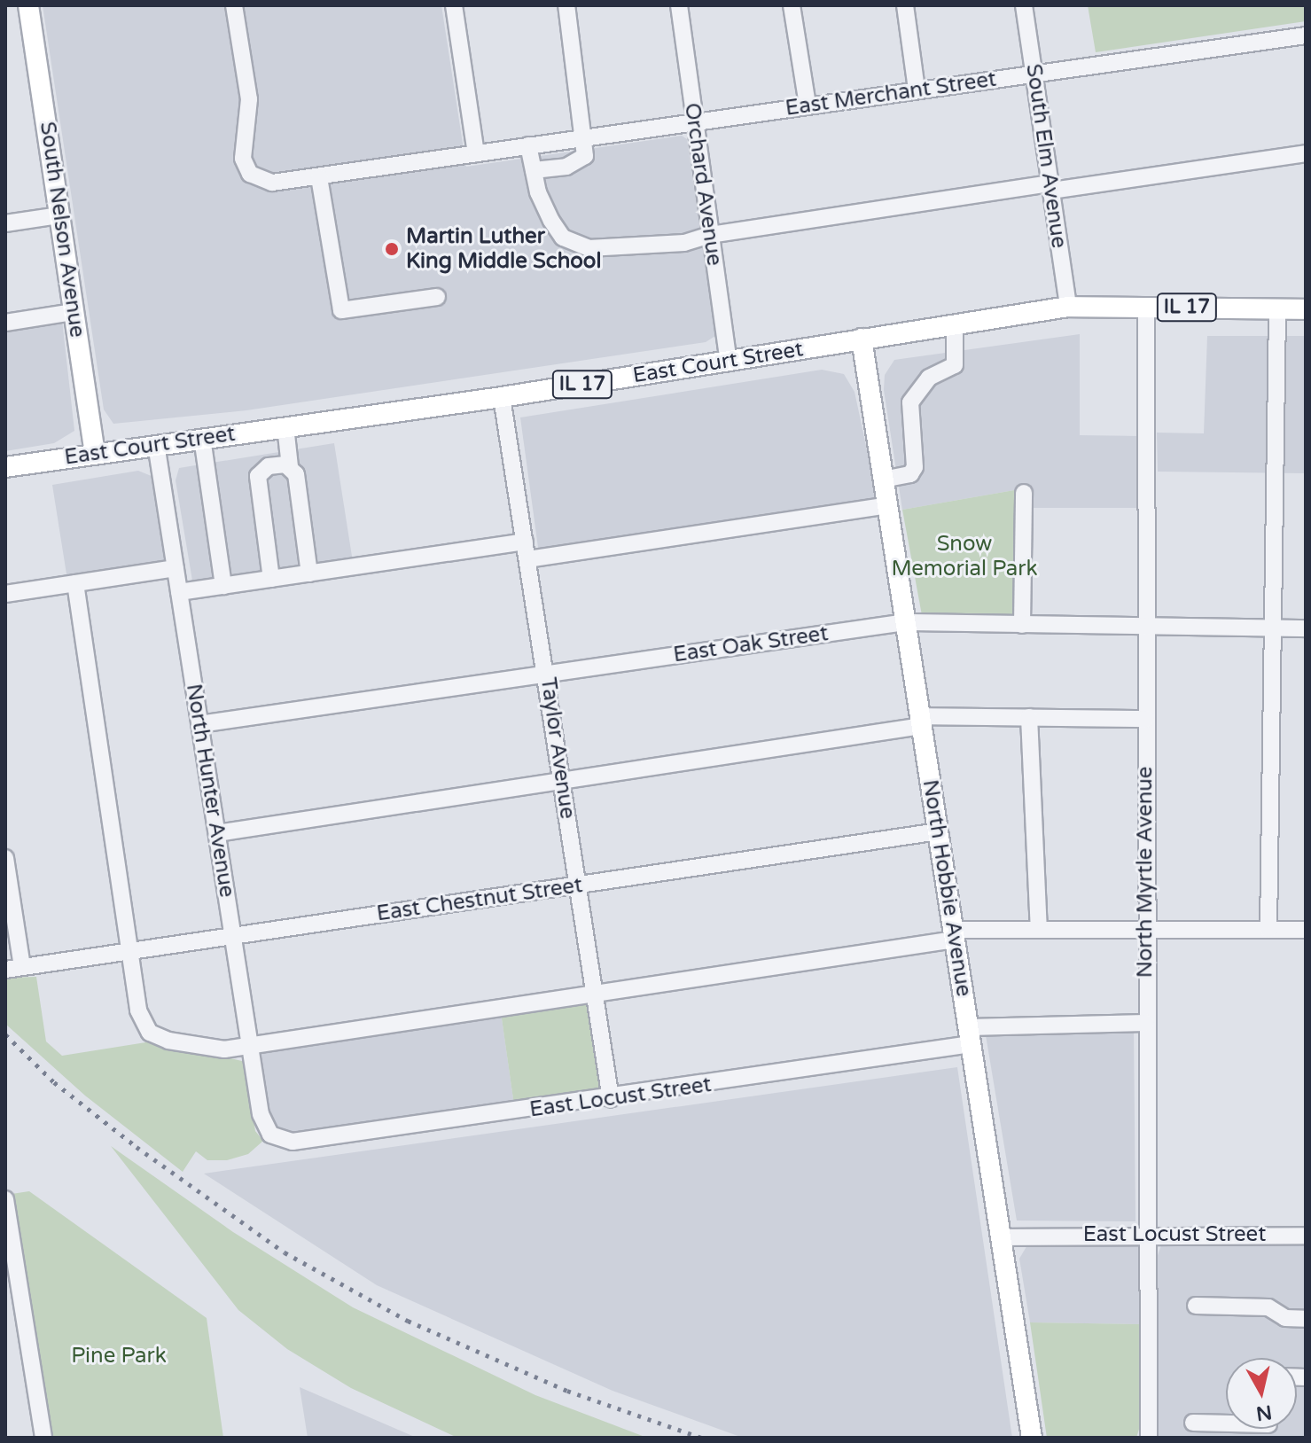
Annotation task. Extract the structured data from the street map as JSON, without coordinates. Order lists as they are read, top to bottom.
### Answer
{
  "streets": {
    "main road": [
      "South Nelson Avenue",
      "IL 17",
      "East Court Street",
      "North Hobbie Avenue"
    ],
    "street": [
      "East Merchant Street",
      "South Elm Avenue",
      "Orchard Avenue",
      "East Oak Street",
      "Taylor Avenue",
      "North Hunter Avenue",
      "North Myrtle Avenue",
      "East Chestnut Street",
      "East Locust Street"
    ]
  },
  "crossings": [
    ["East Merchant Street", "South Elm Avenue"],
    ["East Merchant Street", "Orchard Avenue"],
    ["South Elm Avenue", "East Court Street"],
    ["Orchard Avenue", "East Court Street"],
    ["South Nelson Avenue", "East Court Street"],
    ["East Court Street", "Taylor Avenue"],
    ["East Court Street", "North Hunter Avenue"],
    ["East Court Street", "North Myrtle Avenue"],
    ["East Court Street", "North Hobbie Avenue"],
    ["East Oak Street", "Taylor Avenue"],
    ["East Oak Street", "North Hunter Avenue"],
    ["East Oak Street", "North Myrtle Avenue"],
    ["East Oak Street", "North Hobbie Avenue"],
    ["Taylor Avenue", "East Chestnut Street"],
    ["Taylor Avenue", "East Locust Street"],
    ["North Hunter Avenue", "East Chestnut Street"],
    ["North Hunter Avenue", "East Locust Street"],
    ["North Myrtle Avenue", "East Locust Street"],
    ["North Hobbie Avenue", "East Chestnut Street"],
    ["North Hobbie Avenue", "East Locust Street"]
  ],
  "parks": ["Snow Memorial Park", "Pine Park"],
  "places": ["Martin Luther King Middle School"],
  "north": "bottom"
}
